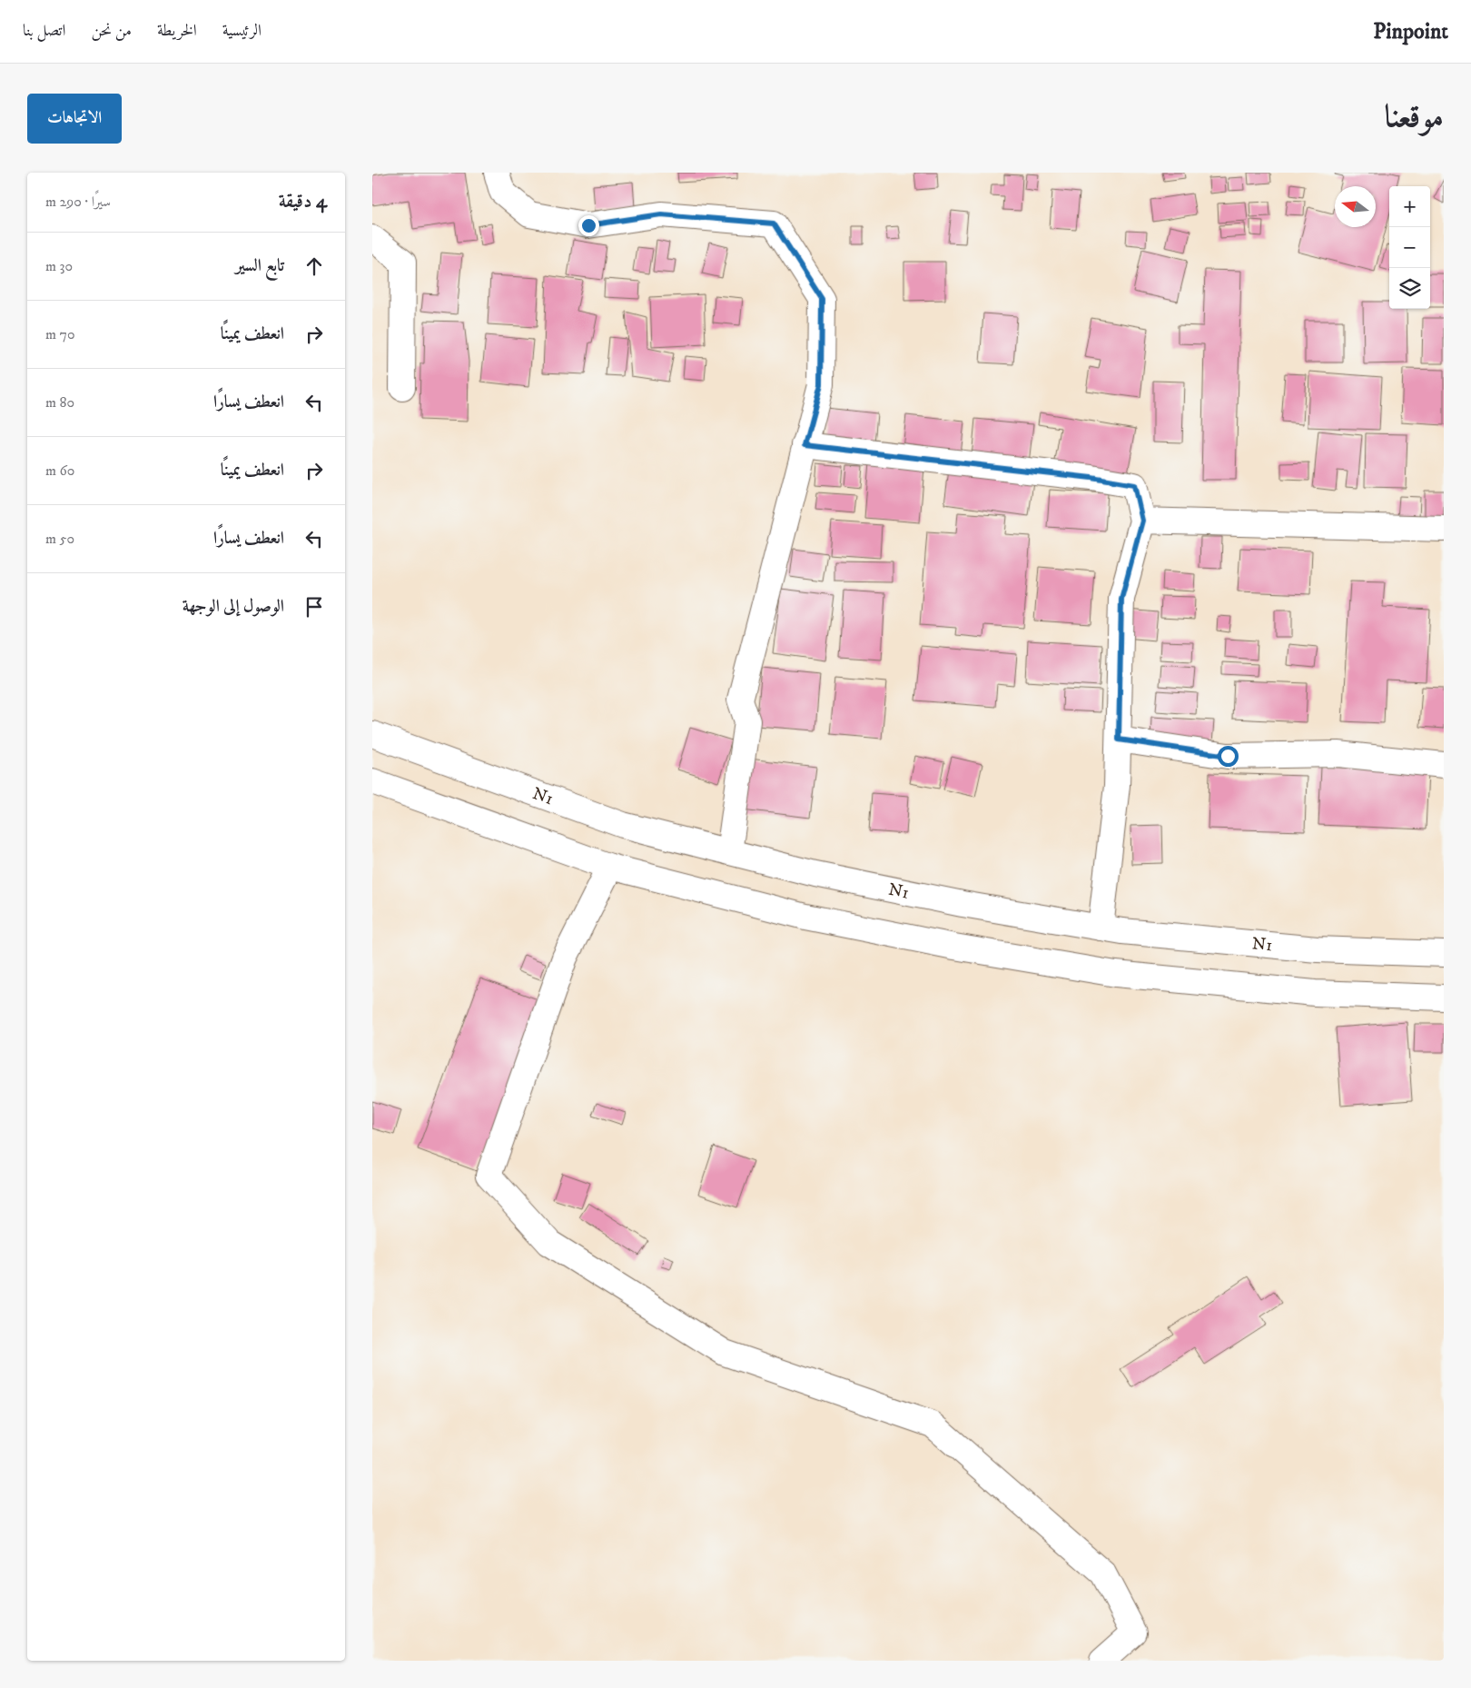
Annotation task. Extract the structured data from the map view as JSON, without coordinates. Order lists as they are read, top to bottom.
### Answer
{
  "streets": {
    "main road": ["N1"]
  },
  "north": "left",
  "page": {
    "header": "Pinpoint",
    "nav": [
      "الرئيسية",
      "الخريطة",
      "من نحن",
      "اتصل بنا"
    ],
    "title": "موقعنا",
    "buttons": "الاتجاهات",
    "heading": ["4 دقيقة", "سيرًا · 290 m"],
    "map_buttons": ["+", "−"],
    "list": [
      ["تابع السير", "30 m"],
      ["انعطف يمينًا", "70 m"],
      ["انعطف يسارًا", "80 m"],
      ["انعطف يمينًا", "60 m"],
      ["انعطف يسارًا", "50 m"],
      "الوصول إلى الوجهة"
    ]
  }
}
